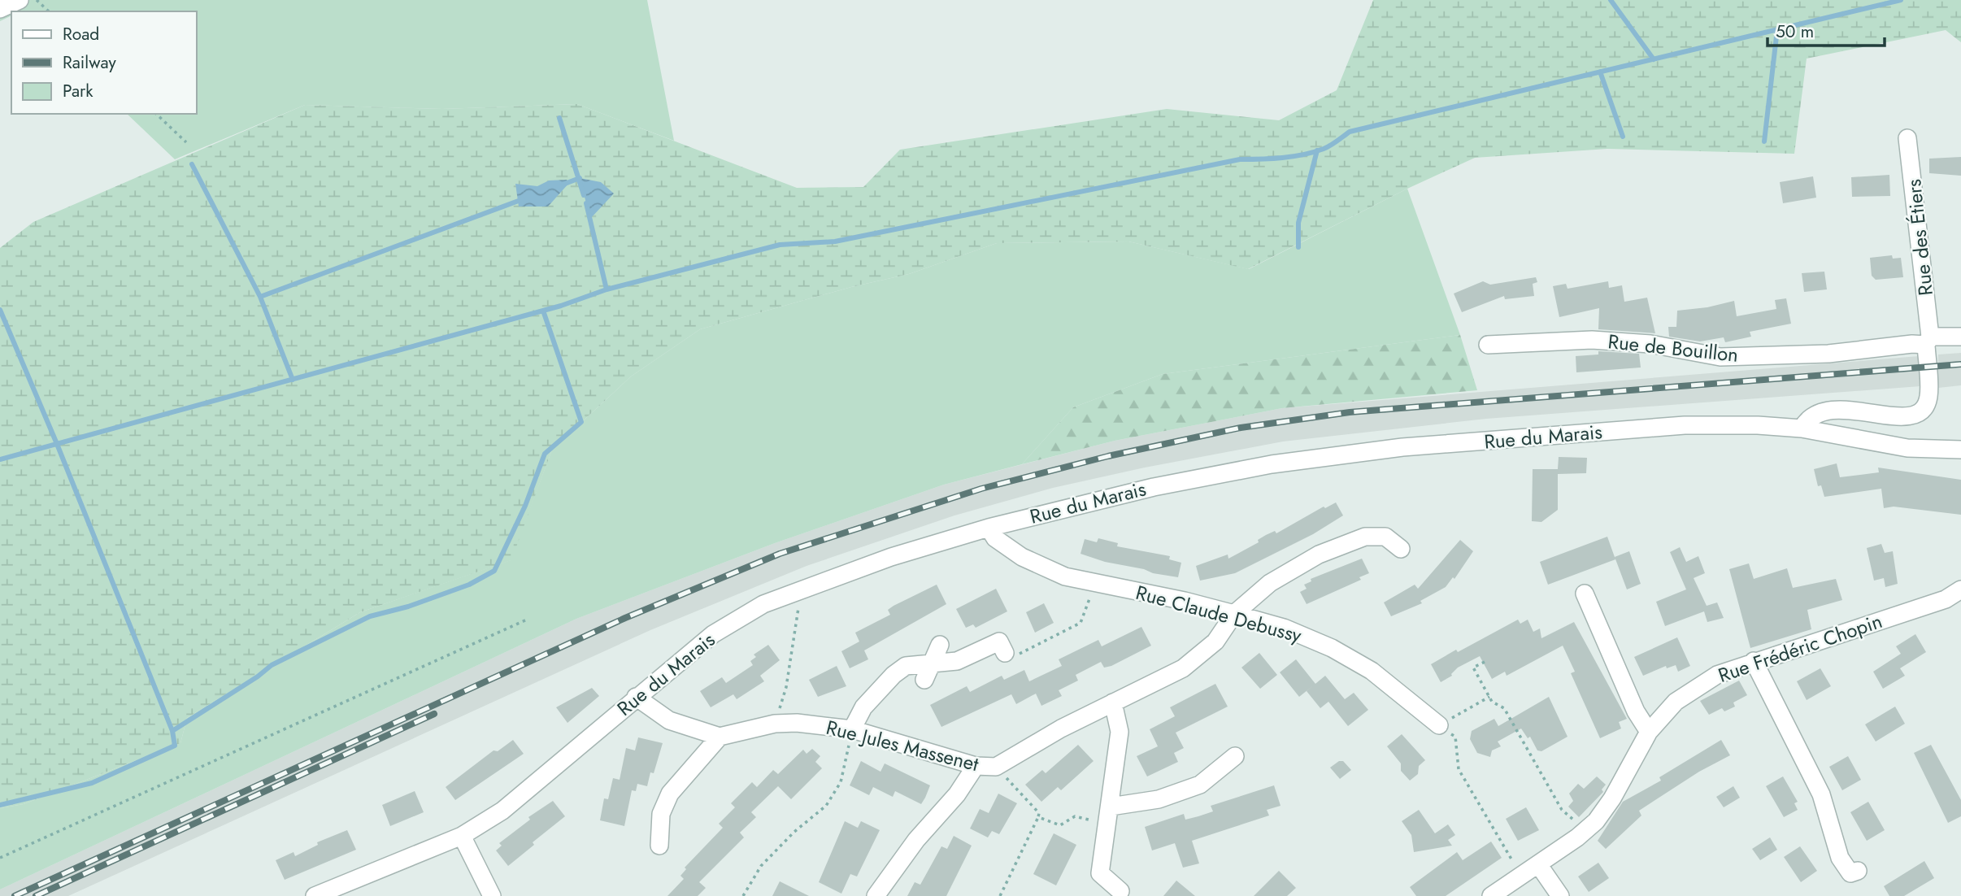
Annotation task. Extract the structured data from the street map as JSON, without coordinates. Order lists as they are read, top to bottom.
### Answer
{
  "streets": {
    "street": [
      "Rue des Étiers",
      "Rue de Bouillon",
      "Rue du Marais",
      "Rue Claude Debussy",
      "Rue Frédéric Chopin",
      "Rue Jules Massenet"
    ]
  },
  "crossings": [
    ["Rue des Étiers", "Rue de Bouillon"],
    ["Rue des Étiers", "Rue du Marais"],
    ["Rue du Marais", "Rue Claude Debussy"],
    ["Rue du Marais", "Rue Jules Massenet"],
    ["Rue Claude Debussy", "Rue Jules Massenet"]
  ],
  "legend": ["Road", "Railway", "Park"],
  "scale_bar": "50 m"
}
